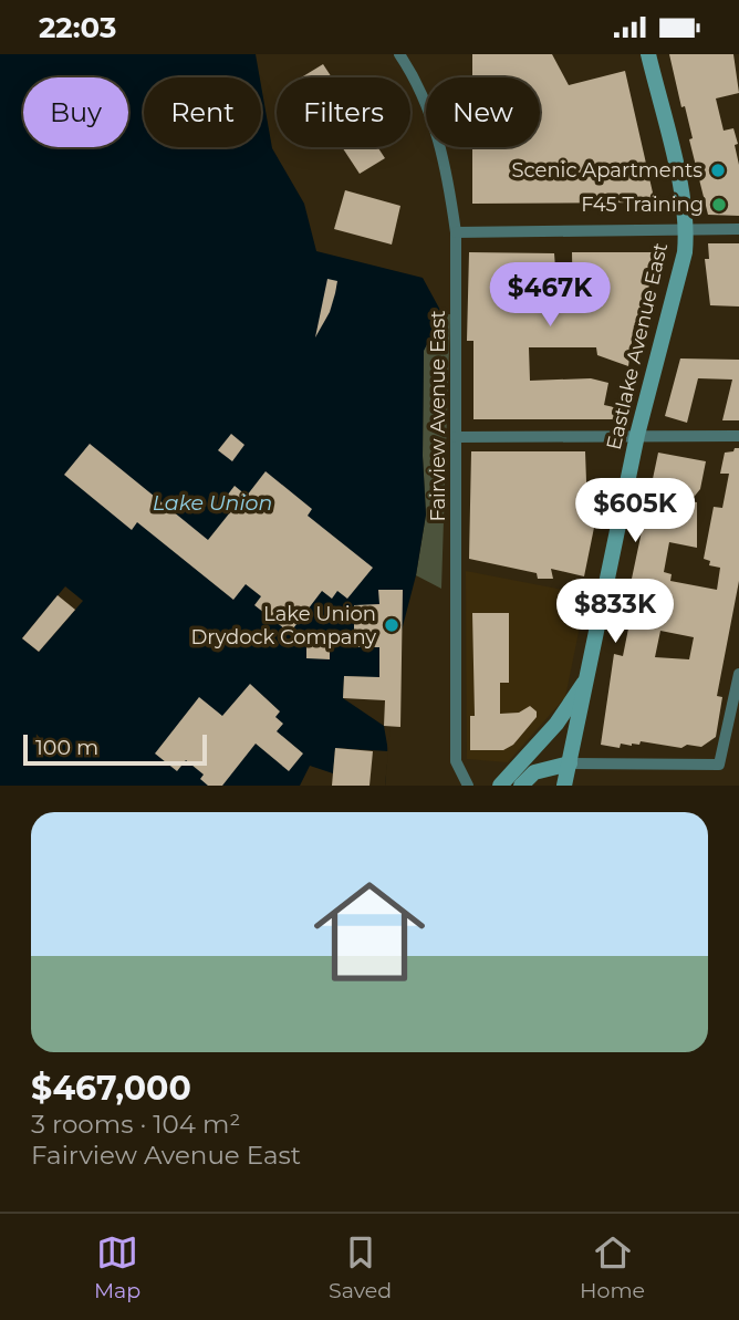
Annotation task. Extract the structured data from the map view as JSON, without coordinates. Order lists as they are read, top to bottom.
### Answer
{
  "streets": {
    "main road": ["Eastlake Avenue East"],
    "street": ["Fairview Avenue East"]
  },
  "water": ["Lake Union"],
  "places": ["Scenic Apartments", "F45 Training", "Lake Union Drydock Company"],
  "scale_bar": "100 m",
  "page": {
    "status": "22:03",
    "chip": [
      "Buy",
      "Rent",
      "Filters",
      "New"
    ],
    "price": ["$467K", "$605K", "$833K"],
    "scale": "100 m",
    "list": [
      {
        "name": "$467,000",
        "note": "3 rooms · 104 m² · Fairview Avenue East"
      }
    ],
    "tabs": ["Map", "Saved", "Home"]
  }
}
